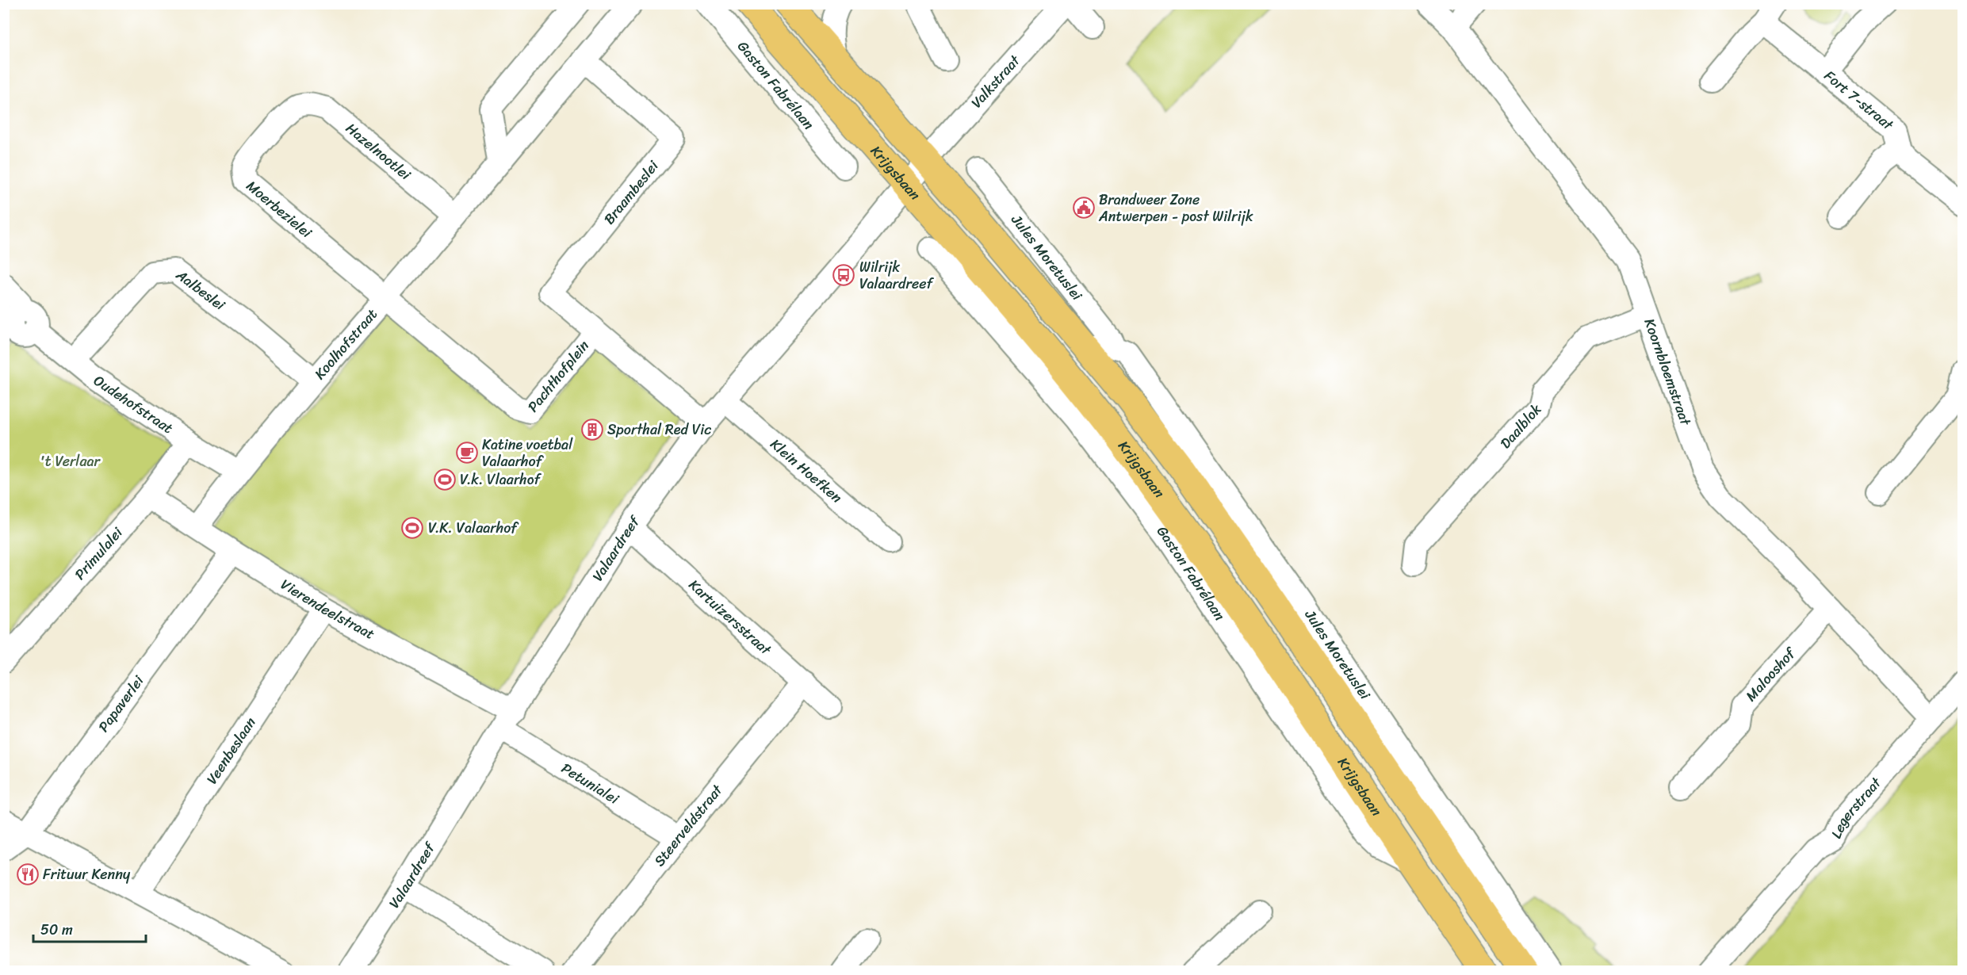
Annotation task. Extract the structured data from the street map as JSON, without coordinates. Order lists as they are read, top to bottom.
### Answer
{
  "streets": {
    "main road": ["Krijgsbaan"],
    "street": [
      "Valkstraat",
      "Gaston Fabrélaan",
      "Fort 7-straat",
      "Hazelnootlei",
      "Braambeslei",
      "Moerbezielei",
      "Jules Moretuslei",
      "Aalbeslei",
      "Koolhofstraat",
      "Koornbloemstraat",
      "Pachthofplein",
      "Oudehofstraat",
      "Daalblok",
      "Klein Hoefken",
      "Valaardreef",
      "Primulalei",
      "Vierendeelstraat",
      "Kartuizersstraat",
      "Malooshof",
      "Papaverlei",
      "Veenbeslaan",
      "Petunialei",
      "Legerstraat",
      "Steerveldstraat"
    ]
  },
  "crossings": [
    ["Valkstraat", "Valaardreef"],
    ["Gaston Fabrélaan", "Krijgsbaan"],
    ["Hazelnootlei", "Moerbezielei"],
    ["Hazelnootlei", "Koolhofstraat"],
    ["Krijgsbaan", "Valaardreef"],
    ["Braambeslei", "Koolhofstraat"],
    ["Braambeslei", "Pachthofplein"],
    ["Moerbezielei", "Koolhofstraat"],
    ["Moerbezielei", "Pachthofplein"],
    ["Aalbeslei", "Koolhofstraat"],
    ["Aalbeslei", "Oudehofstraat"],
    ["Koolhofstraat", "Pachthofplein"],
    ["Koolhofstraat", "Oudehofstraat"],
    ["Koolhofstraat", "Vierendeelstraat"],
    ["Koornbloemstraat", "Daalblok"],
    ["Koornbloemstraat", "Malooshof"],
    ["Koornbloemstraat", "Legerstraat"],
    ["Pachthofplein", "Valaardreef"],
    ["Oudehofstraat", "Primulalei"],
    ["Klein Hoefken", "Valaardreef"],
    ["Valaardreef", "Vierendeelstraat"],
    ["Valaardreef", "Kartuizersstraat"],
    ["Valaardreef", "Petunialei"],
    ["Primulalei", "Vierendeelstraat"],
    ["Vierendeelstraat", "Papaverlei"],
    ["Vierendeelstraat", "Veenbeslaan"],
    ["Vierendeelstraat", "Petunialei"],
    ["Kartuizersstraat", "Steerveldstraat"],
    ["Petunialei", "Steerveldstraat"]
  ],
  "parks": ["'t Verlaar"],
  "places": {
    "public building": ["Brandweer Zone Antwerpen - post Wilrijk"],
    "bus stop": ["Wilrijk Valaardreef"],
    "building": ["Sporthal Red Vic"],
    "cafe": ["Katine voetbal Valaarhof"],
    "sports": ["V.k. Vlaarhof", "V.K. Valaarhof"],
    "restaurant": ["Frituur Kenny"]
  },
  "scale_bar": "50 m"
}
